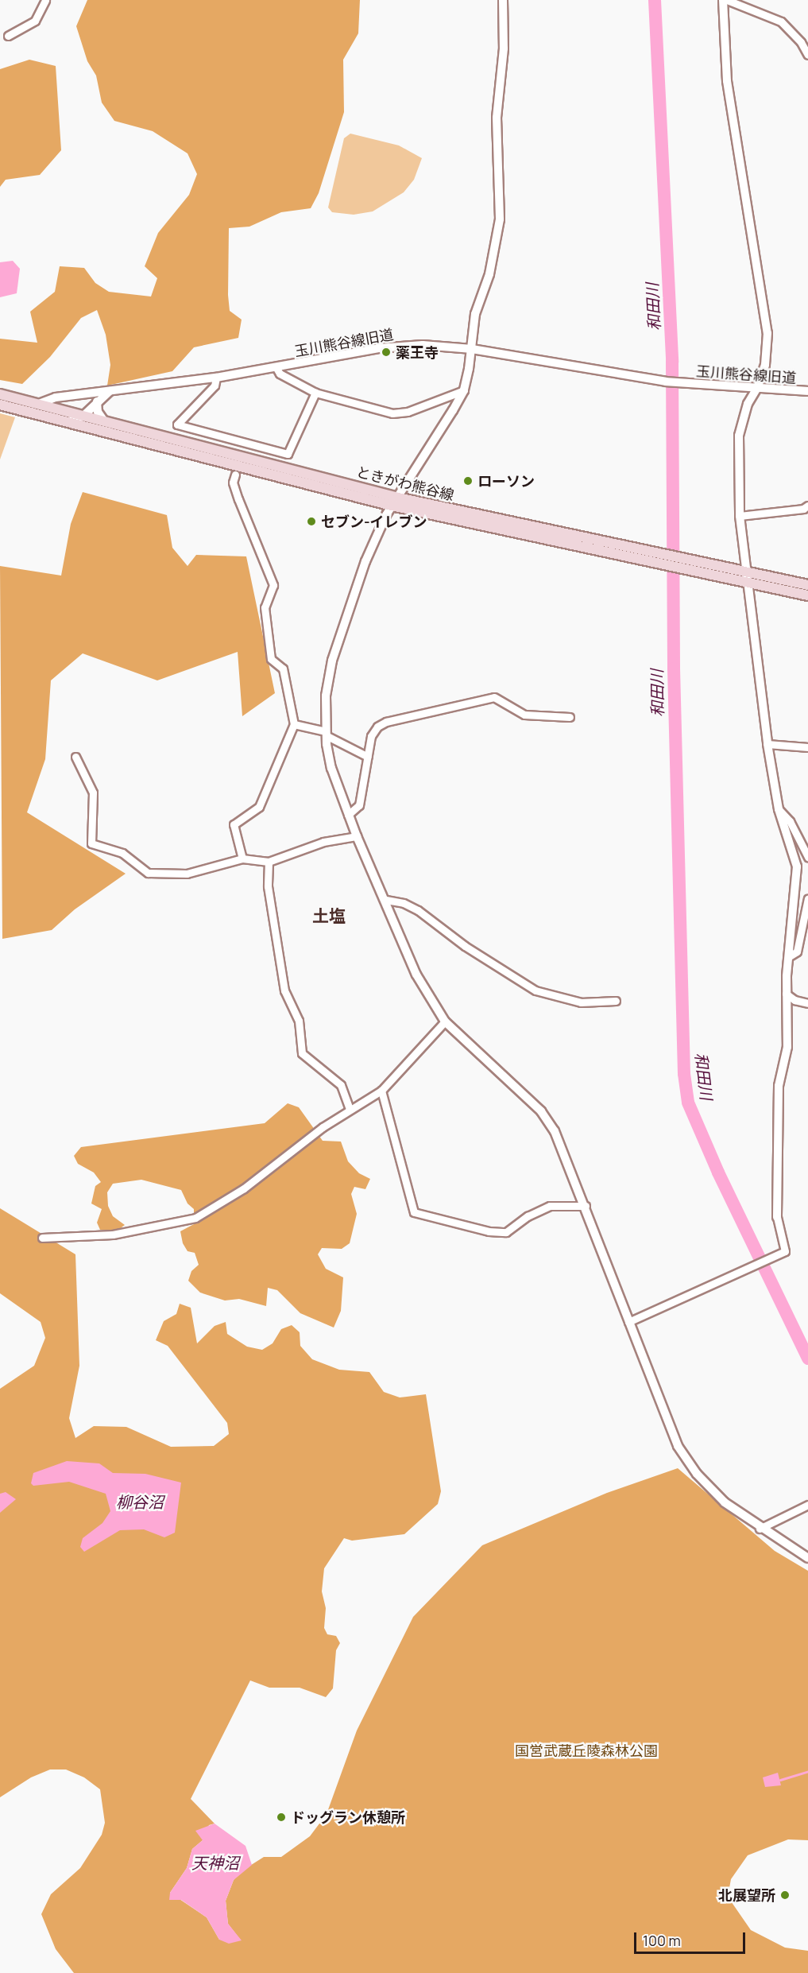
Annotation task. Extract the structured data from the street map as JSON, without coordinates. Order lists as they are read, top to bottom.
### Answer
{
  "streets": {
    "main road": ["ときがわ熊谷線"],
    "street": ["玉川熊谷線旧道"]
  },
  "crossings": [
    ["玉川熊谷線旧道", "ときがわ熊谷線"]
  ],
  "districts": ["土塩"],
  "water": ["和田川", "柳谷沼", "天神沼"],
  "parks": ["国営武蔵丘陵森林公園"],
  "places": [
    "薬王寺",
    "ローソン",
    "セブン-イレブン",
    "ドッグラン休憩所",
    "北展望所"
  ],
  "scale_bar": "100 m"
}
